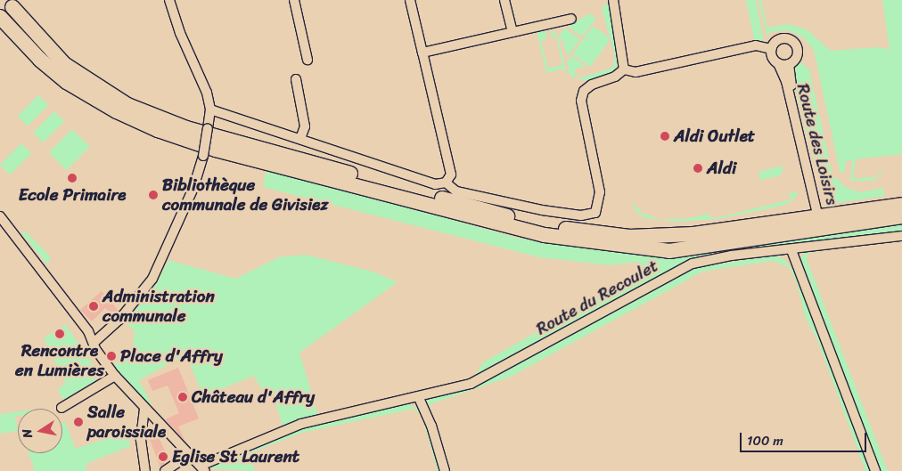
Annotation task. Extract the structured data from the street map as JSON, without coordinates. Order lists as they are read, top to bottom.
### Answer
{
  "streets": {
    "street": ["Route des Loisirs", "Route du Recoulet"]
  },
  "places": [
    "Aldi Outlet",
    "Aldi",
    "Ecole Primaire",
    "Bibliothèque communale de Givisiez",
    "Administration communale",
    "Rencontre en Lumières",
    "Place d'Affry",
    "Château d'Affry",
    "Salle paroissiale",
    "Eglise St Laurent"
  ],
  "scale_bar": "100 m",
  "north": "left"
}
